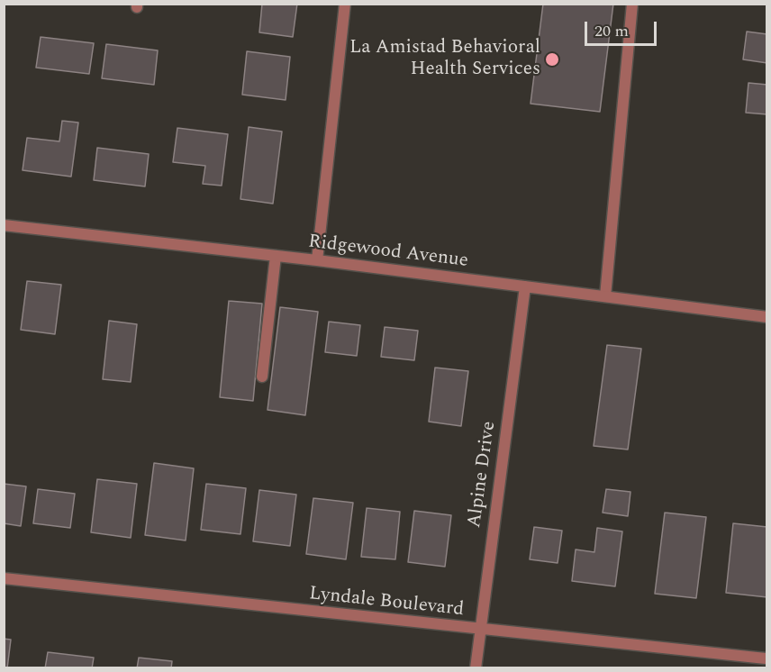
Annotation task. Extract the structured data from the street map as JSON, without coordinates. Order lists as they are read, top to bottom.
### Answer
{
  "streets": {
    "street": ["Ridgewood Avenue", "Alpine Drive", "Lyndale Boulevard"]
  },
  "crossings": [
    ["Ridgewood Avenue", "Alpine Drive"],
    ["Alpine Drive", "Lyndale Boulevard"]
  ],
  "places": ["La Amistad Behavioral Health Services"],
  "scale_bar": "20 m"
}
